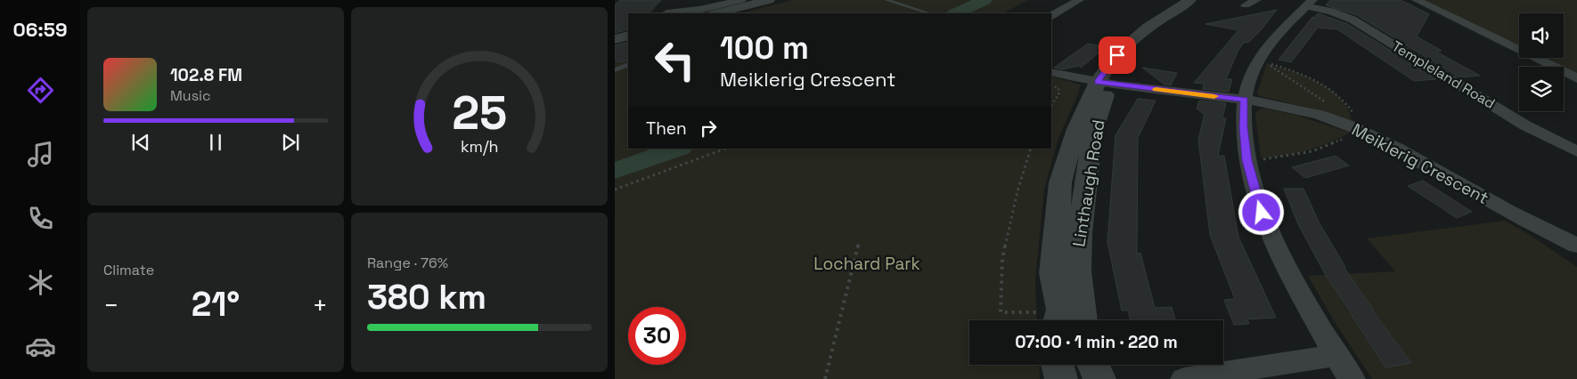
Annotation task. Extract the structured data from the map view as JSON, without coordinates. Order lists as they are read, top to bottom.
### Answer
{
  "streets": {
    "street": ["Templeland Road", "Meiklerig Crescent", "Linthaugh Road"]
  },
  "crossings": [
    ["Meiklerig Crescent", "Linthaugh Road"]
  ],
  "parks": ["Lochard Park"],
  "page": {
    "tabs": "06:59",
    "turn": ["100 m", "Meiklerig Crescent"],
    "song": ["102.8 FM", "Music"],
    "then": "Then",
    "tile": [
      "Climate",
      ["Range · 76%", "380 km"]
    ],
    "heat": ["−", "21°", "+"],
    "limit": "30",
    "trip": "07:00 · 1 min · 220 m",
    "gauge": ["25", "km/h"]
  }
}
